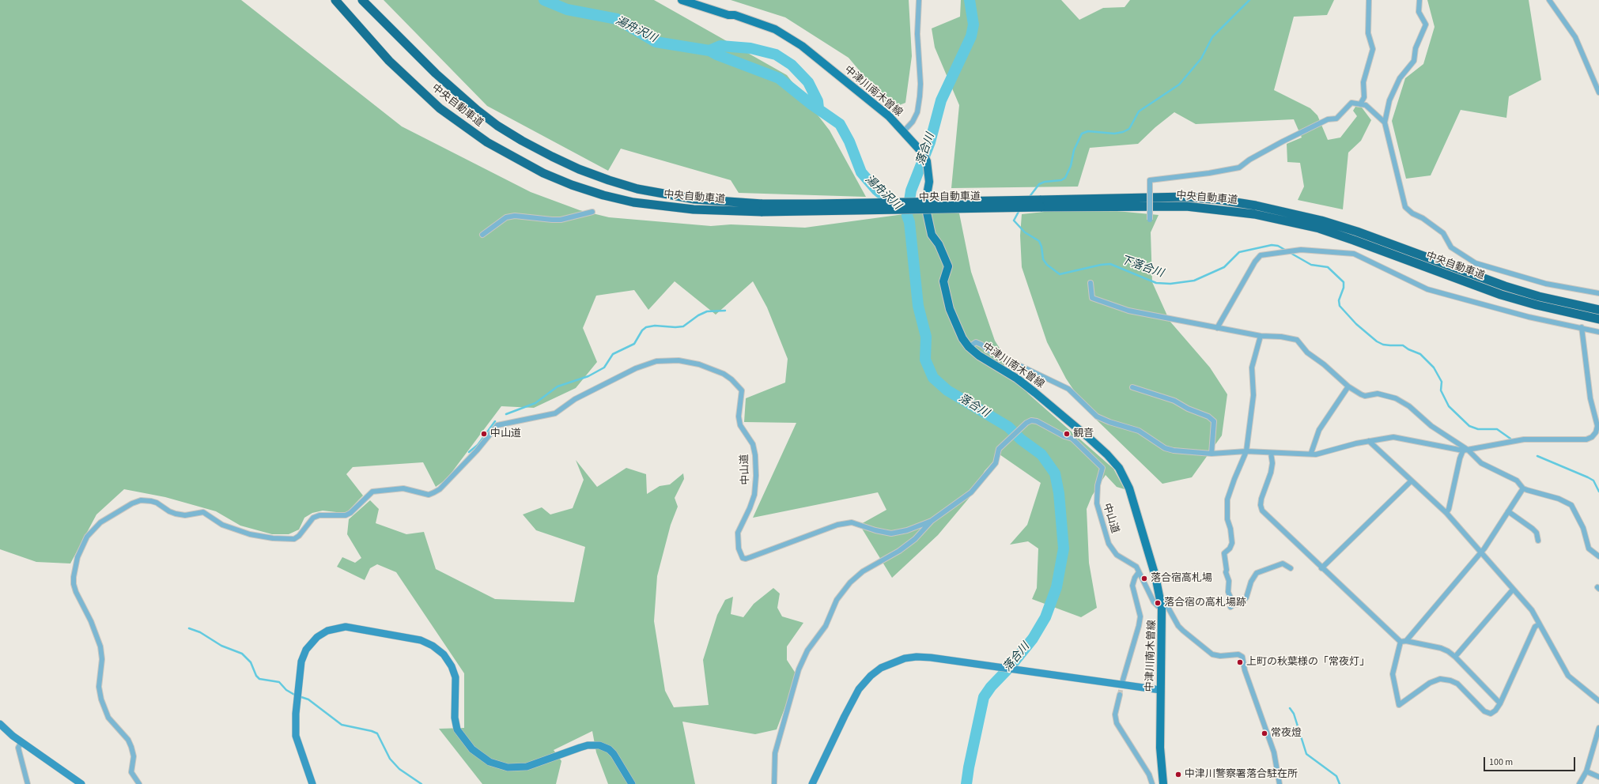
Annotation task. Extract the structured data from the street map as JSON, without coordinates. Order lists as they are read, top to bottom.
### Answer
{
  "streets": {
    "highway": ["中央自動車道"],
    "main road": ["中津川南木曽線"],
    "street": ["中山道"]
  },
  "crossings": [
    ["中津川南木曽線", "中山道"]
  ],
  "water": ["湯舟沢川", "落合川", "下落合川"],
  "places": [
    "中山道",
    "観音",
    "落合宿高札場",
    "落合宿の高札場跡",
    "上町の秋葉様の「常夜灯」",
    "常夜燈",
    "中津川警察署落合駐在所"
  ],
  "scale_bar": "100 m"
}
